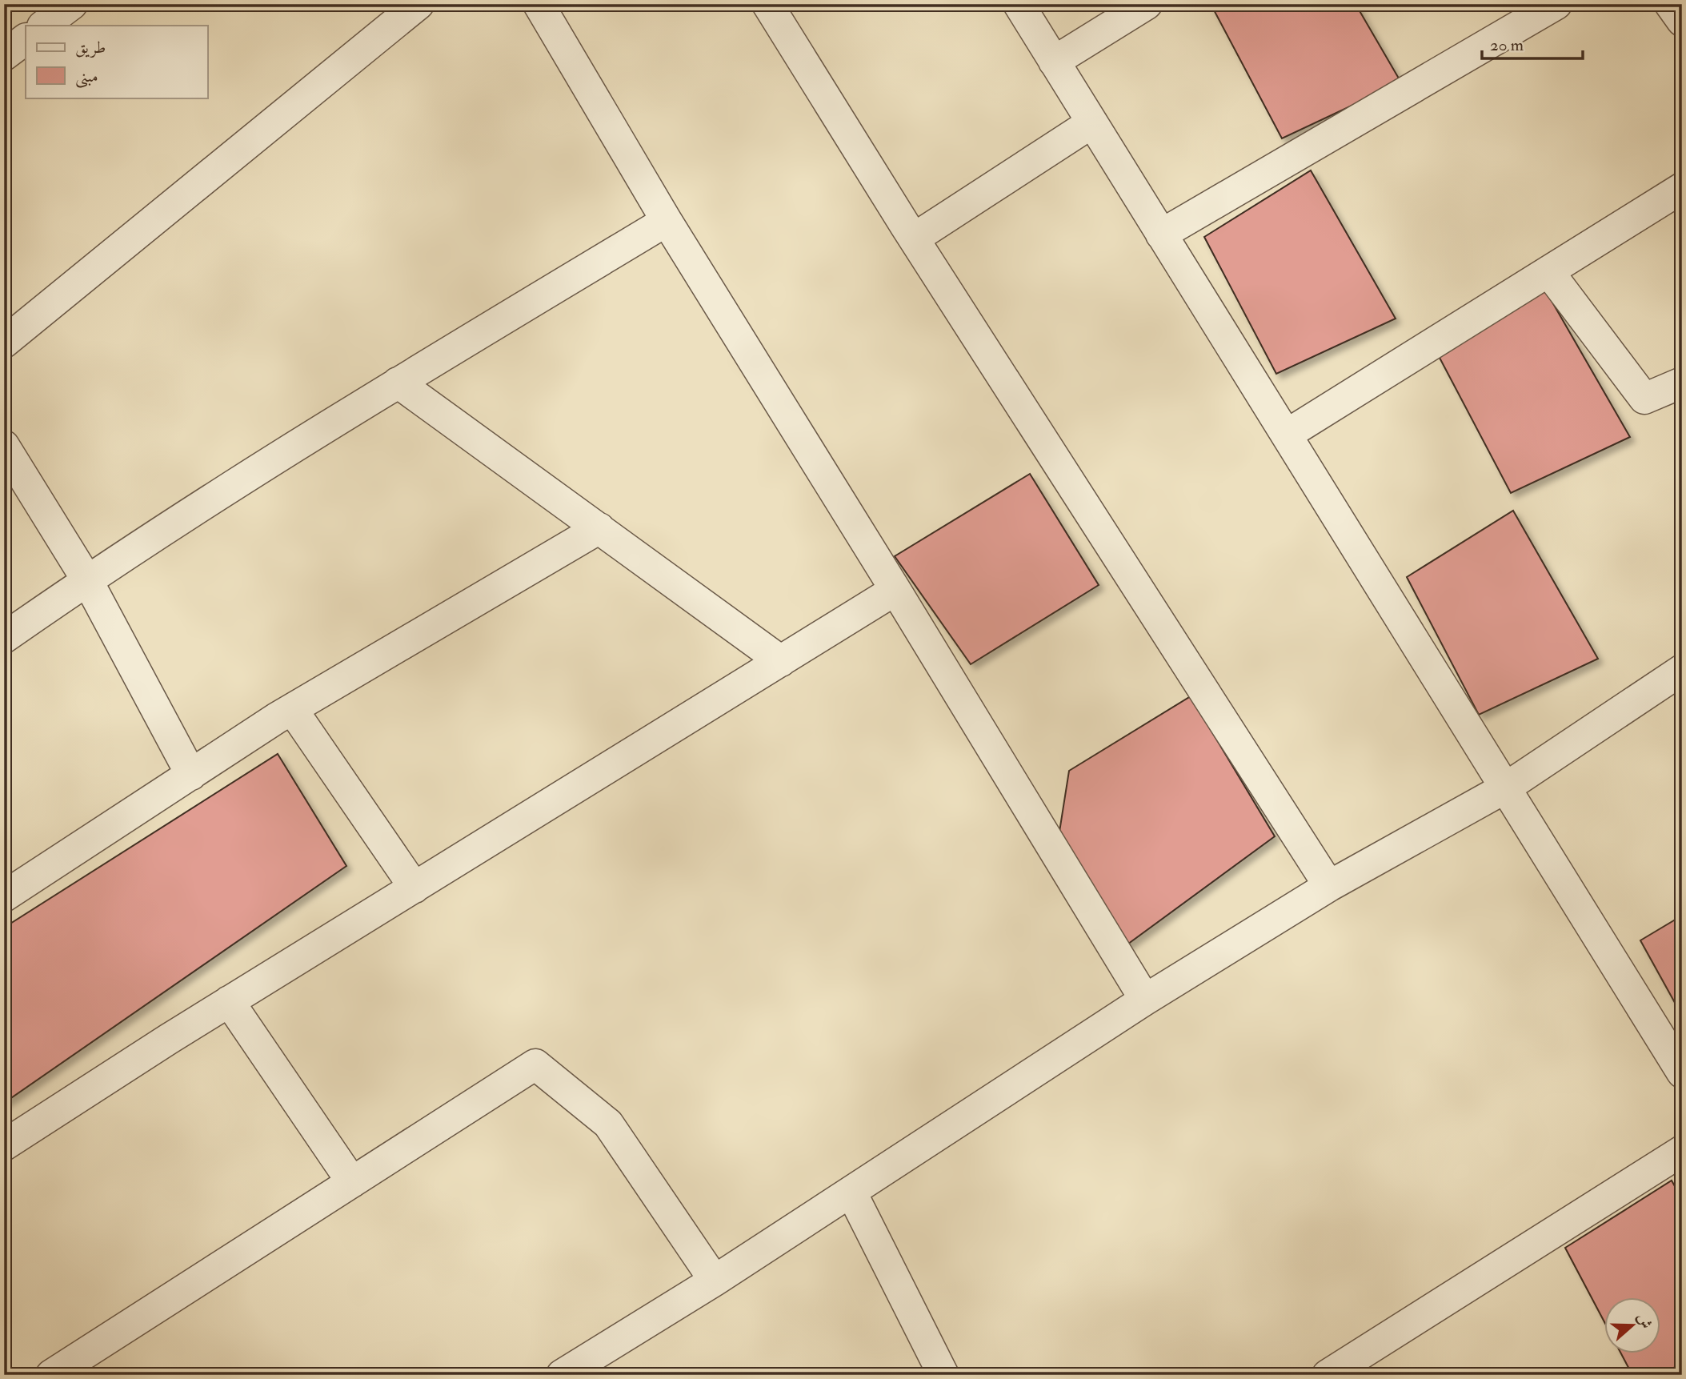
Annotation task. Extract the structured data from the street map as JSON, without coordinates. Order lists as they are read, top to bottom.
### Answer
{
  "legend": ["طريق", "مبنى"],
  "scale_bar": "20 m",
  "north": "right"
}
